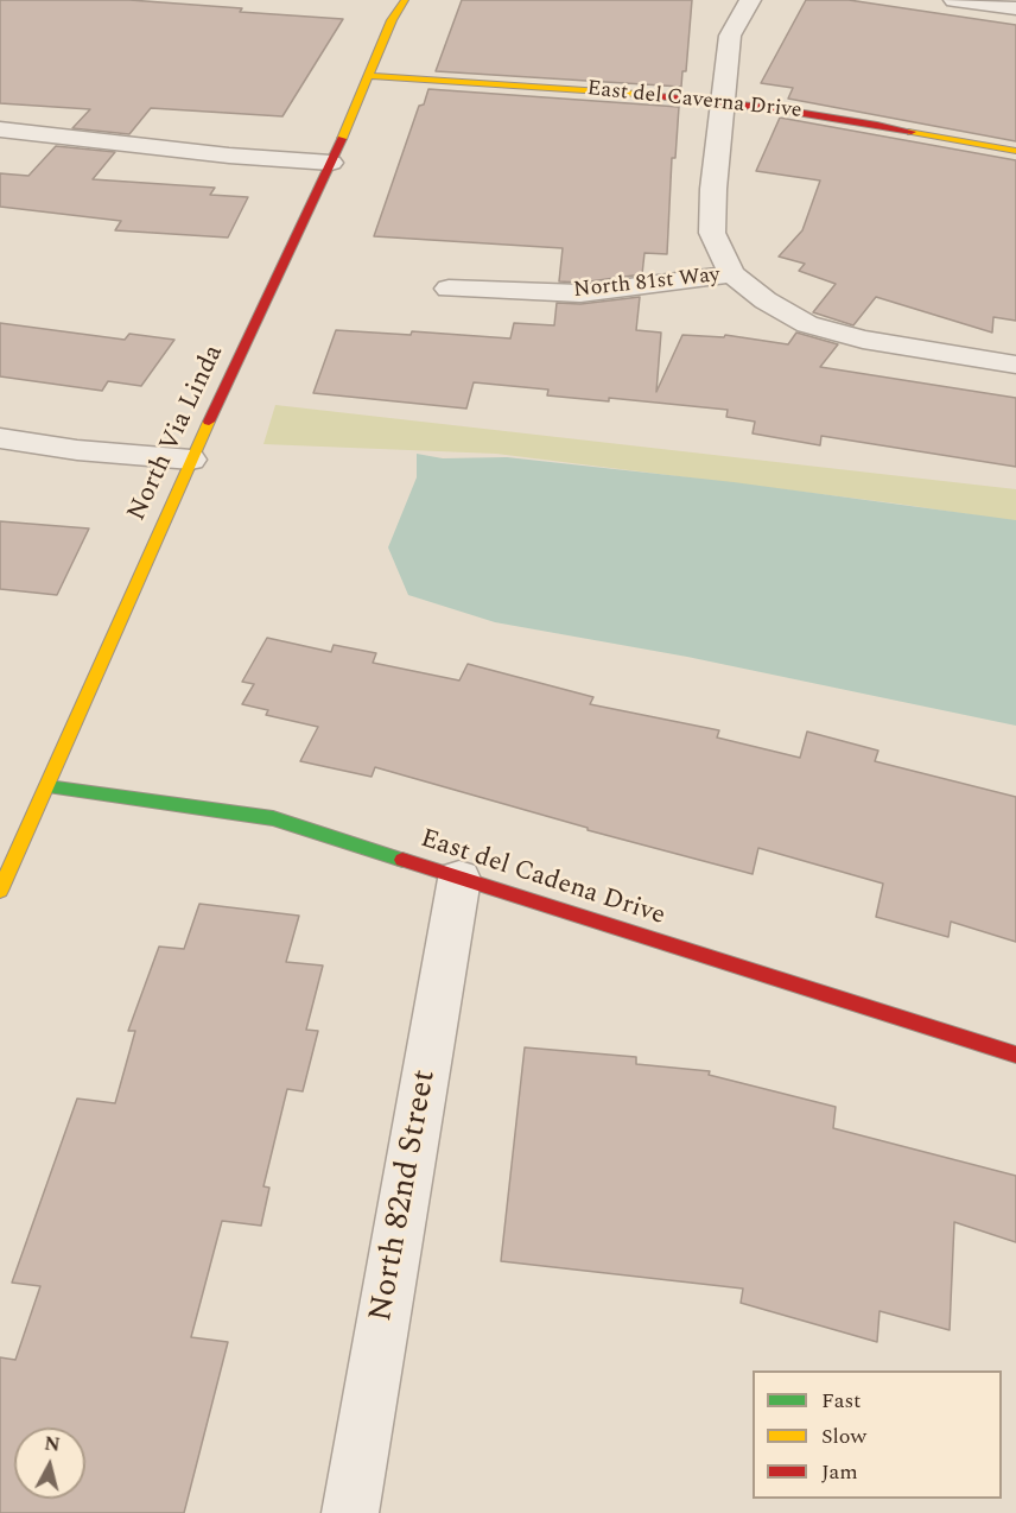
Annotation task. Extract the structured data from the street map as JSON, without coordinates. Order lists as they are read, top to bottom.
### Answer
{
  "streets": {
    "street": [
      "East del Caverna Drive",
      "North 81st Way",
      "North Via Linda",
      "East del Cadena Drive",
      "North 82nd Street"
    ]
  },
  "crossings": [
    ["East del Caverna Drive", "North 81st Way"],
    ["East del Caverna Drive", "North Via Linda"],
    ["North Via Linda", "East del Cadena Drive"],
    ["East del Cadena Drive", "North 82nd Street"]
  ],
  "legend": ["Fast", "Slow", "Jam"],
  "north": "top"
}
